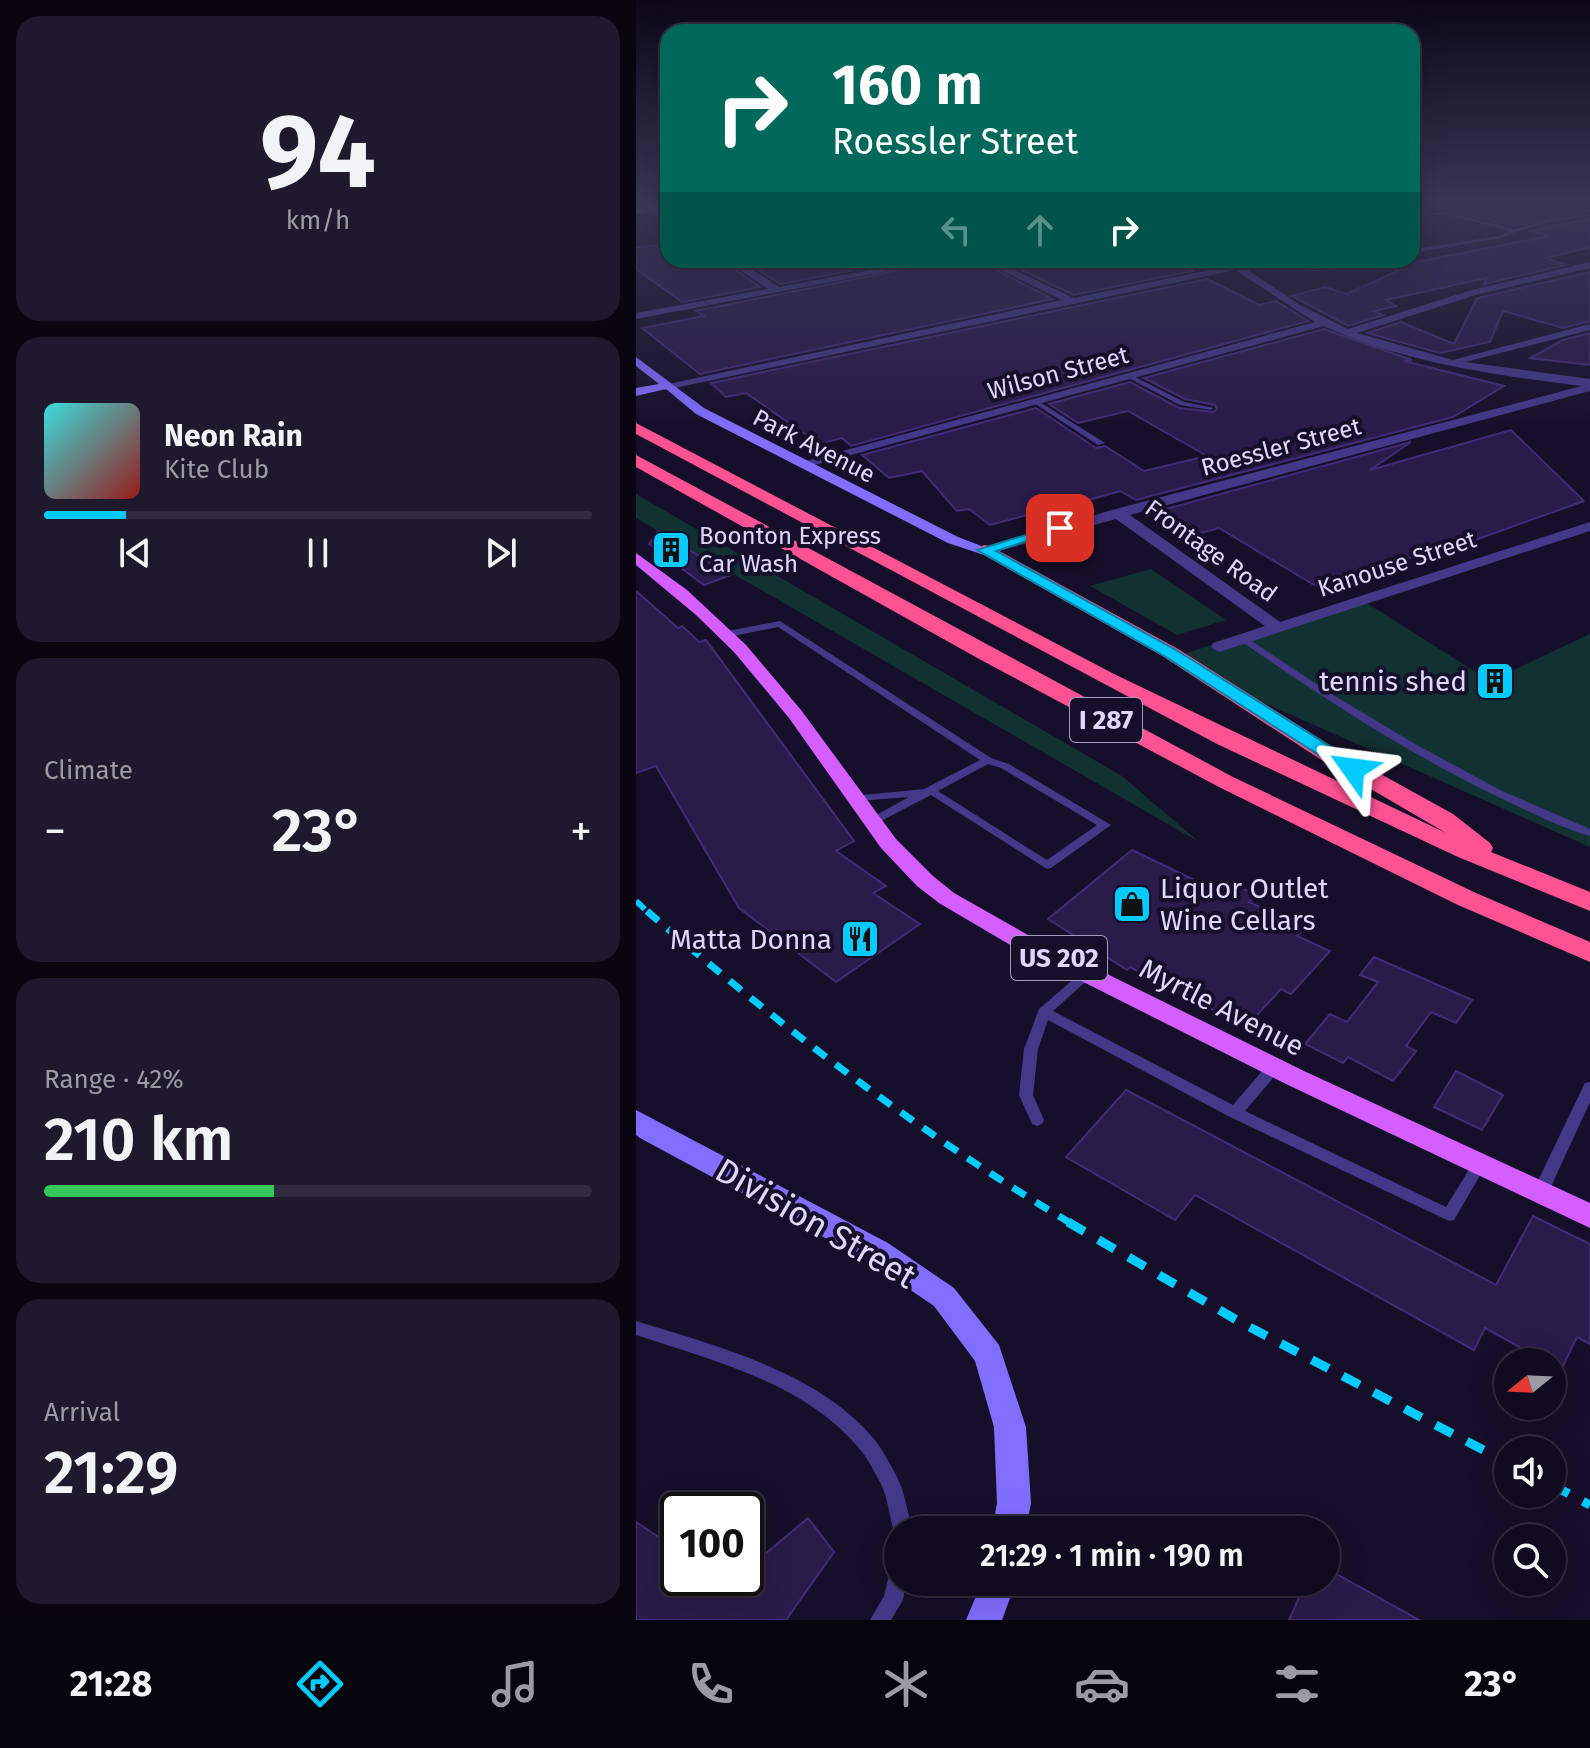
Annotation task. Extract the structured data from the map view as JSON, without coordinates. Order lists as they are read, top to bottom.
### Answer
{
  "streets": {
    "highway": ["I 287"],
    "main road": ["US 202", "Myrtle Avenue"],
    "street": [
      "Wilson Street",
      "Park Avenue",
      "Roessler Street",
      "Frontage Road",
      "Kanouse Street",
      "Division Street"
    ]
  },
  "crossings": [
    ["Wilson Street", "Park Avenue"],
    ["Park Avenue", "Roessler Street"],
    ["Roessler Street", "Frontage Road"],
    ["Frontage Road", "Kanouse Street"]
  ],
  "places": {
    "building": ["Boonton Express Car Wash", "tennis shed"],
    "shop": ["Liquor Outlet Wine Cellars"],
    "restaurant": ["Matta Donna"]
  },
  "north": "left",
  "page": {
    "tile": [
      ["94", "km/h"],
      "Climate",
      ["Range · 42%", "210 km"],
      ["Arrival", "21:29"]
    ],
    "turn": ["160 m", "Roessler Street"],
    "song": ["Neon Rain", "Kite Club"],
    "heat": ["−", "23°", "+"],
    "limit": "100",
    "trip": "21:29 · 1 min · 190 m",
    "tabs": ["21:28", "23°"]
  }
}
